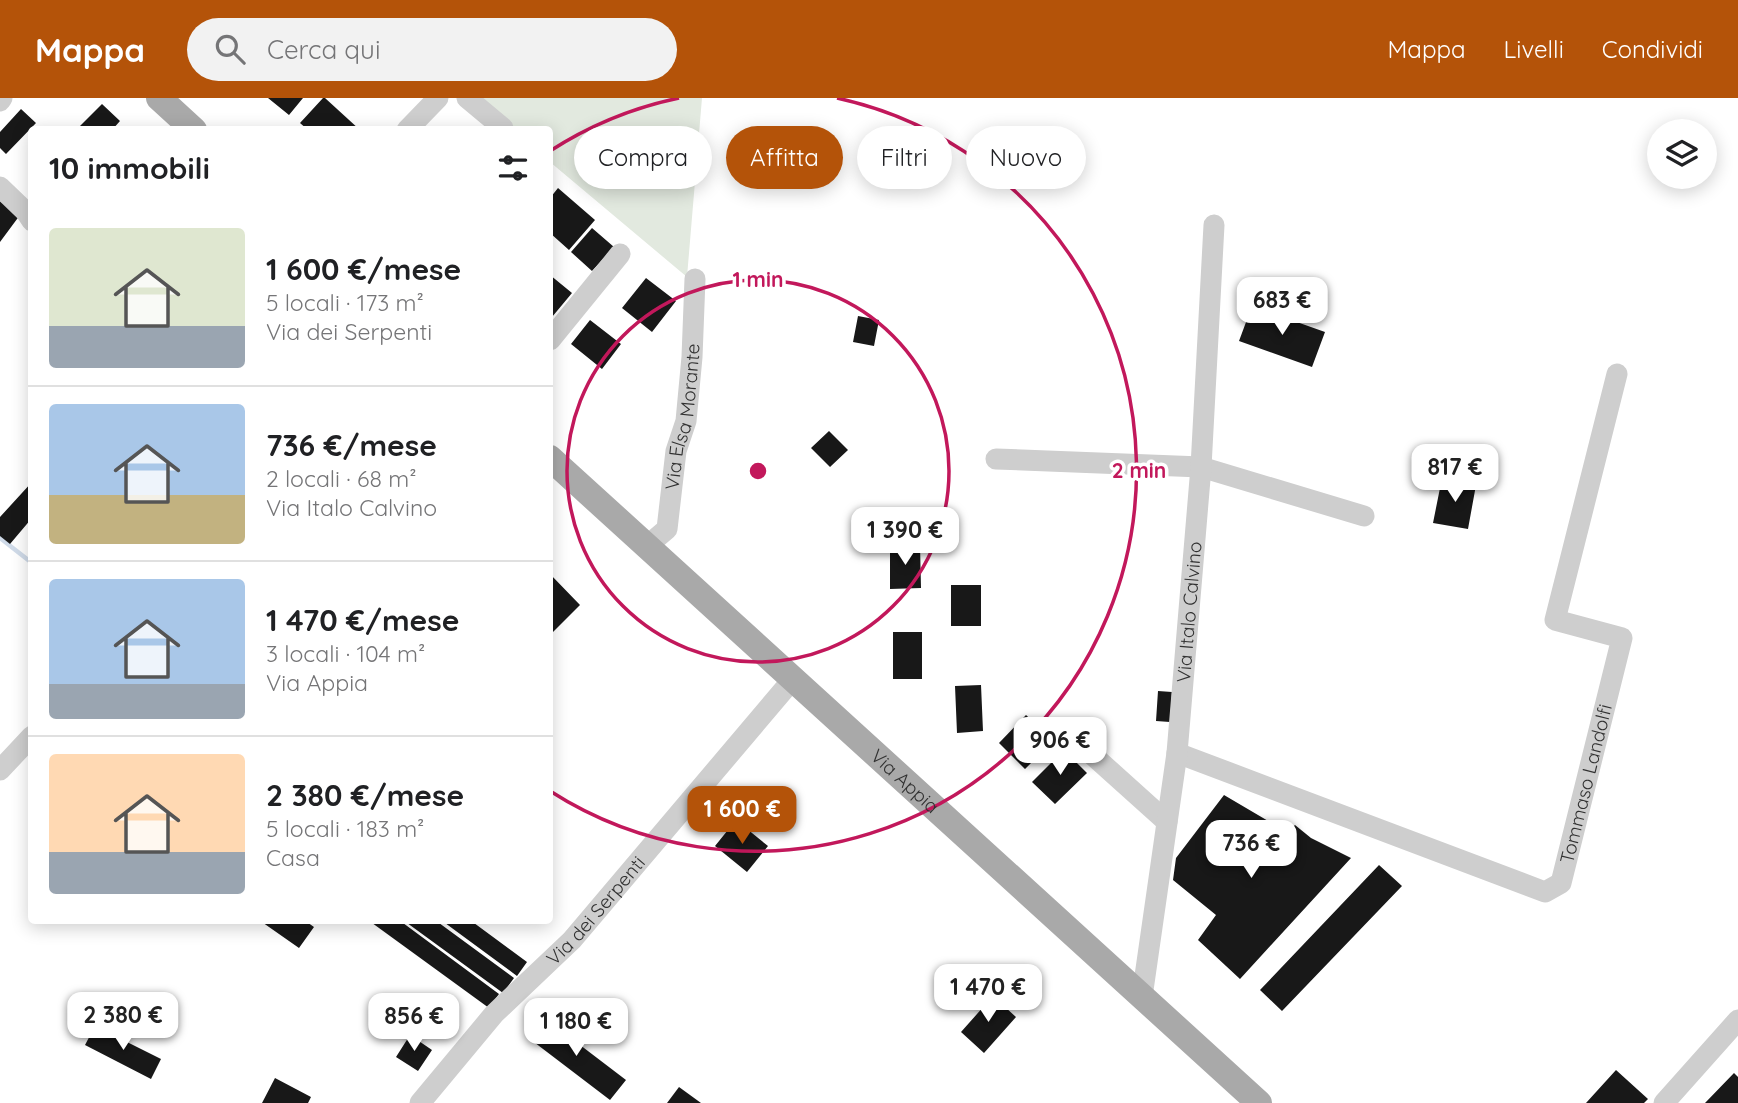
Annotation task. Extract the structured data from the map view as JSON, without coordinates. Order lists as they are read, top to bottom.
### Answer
{
  "streets": {
    "main road": ["Via Appia"],
    "street": [
      "Via Elsa Morante",
      "Via Italo Calvino",
      "Tommaso Landolfi",
      "Via dei Serpenti"
    ]
  },
  "crossings": [
    ["Via Elsa Morante", "Via Appia"],
    ["Via Italo Calvino", "Via Appia"],
    ["Via Italo Calvino", "Tommaso Landolfi"],
    ["Via Appia", "Via dei Serpenti"]
  ],
  "page": {
    "header": "Mappa",
    "search": "Cerca qui",
    "nav": ["Mappa", "Livelli", "Condividi"],
    "chip": [
      "Compra",
      "Affitta",
      "Filtri",
      "Nuovo"
    ],
    "heading": "10 immobili",
    "list": [
      {
        "name": "1 600 €/mese",
        "note": "5 locali · 173 m² · Via dei Serpenti"
      },
      {
        "name": "736 €/mese",
        "note": "2 locali · 68 m² · Via Italo Calvino"
      },
      {
        "name": "1 470 €/mese",
        "note": "3 locali · 104 m² · Via Appia"
      },
      {
        "name": "2 380 €/mese",
        "note": "5 locali · 183 m² · Casa"
      }
    ],
    "price": [
      "683 €",
      "817 €",
      "1 390 €",
      "906 €",
      "1 600 €",
      "736 €",
      "1 470 €",
      "2 380 €",
      "856 €",
      "1 180 €"
    ]
  },
  "rings": ["1 min", "2 min"]
}
